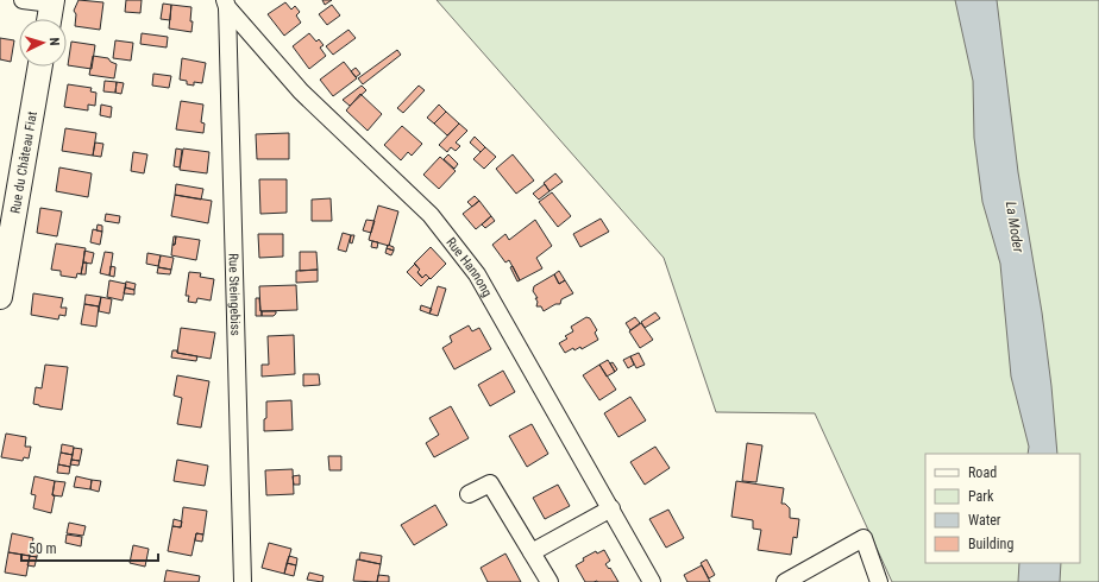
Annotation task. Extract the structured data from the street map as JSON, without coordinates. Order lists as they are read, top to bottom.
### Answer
{
  "streets": {
    "street": ["Rue du Château Fiat", "Rue Hannong", "Rue Steingebiss"]
  },
  "crossings": [
    ["Rue Hannong", "Rue Steingebiss"]
  ],
  "water": ["La Moder"],
  "legend": [
    "Road",
    "Park",
    "Water",
    "Building"
  ],
  "scale_bar": "50 m",
  "north": "right"
}
